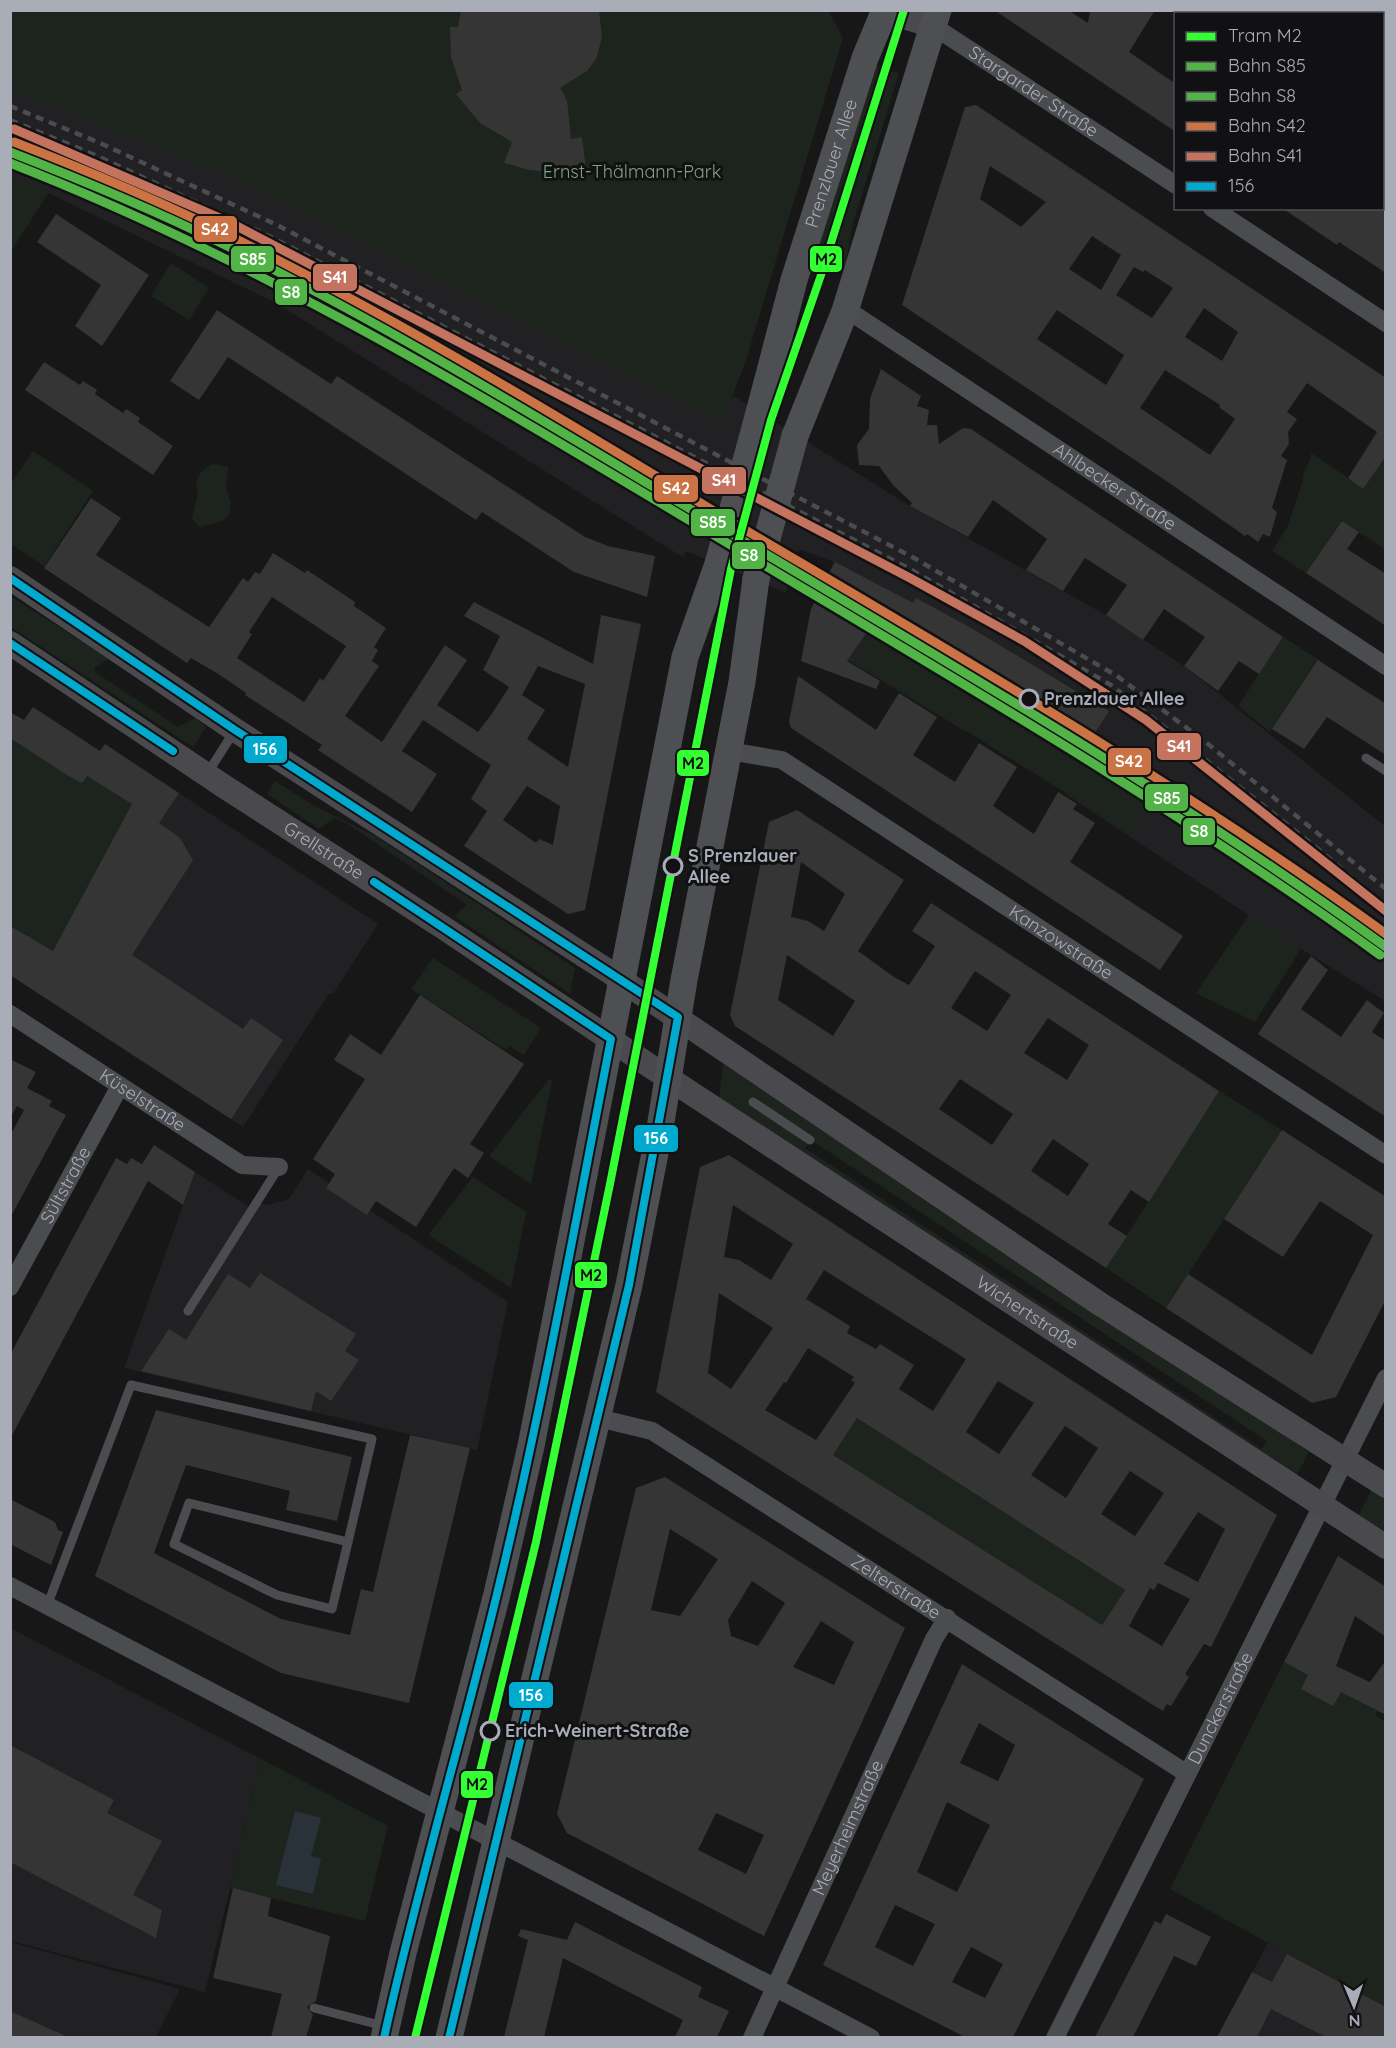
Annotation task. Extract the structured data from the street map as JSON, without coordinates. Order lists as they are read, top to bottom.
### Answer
{
  "streets": {
    "main road": ["Prenzlauer Allee"],
    "street": [
      "Stargarder Straße",
      "Ahlbecker Straße",
      "Grellstraße",
      "Kanzowstraße",
      "Küselstraße",
      "Sültstraße",
      "Wichertstraße",
      "Zelterstraße",
      "Dunckerstraße",
      "Meyerheimstraße"
    ]
  },
  "crossings": [
    ["Stargarder Straße", "Prenzlauer Allee"],
    ["Prenzlauer Allee", "Grellstraße"],
    ["Grellstraße", "Wichertstraße"],
    ["Küselstraße", "Sültstraße"],
    ["Wichertstraße", "Dunckerstraße"],
    ["Zelterstraße", "Dunckerstraße"],
    ["Zelterstraße", "Meyerheimstraße"]
  ],
  "parks": ["Ernst-Thälmann-Park"],
  "places": ["Prenzlauer Allee", "S Prenzlauer Allee", "Erich-Weinert-Straße"],
  "lines": [
    "tram line M2",
    "rail line S41",
    "rail line S42",
    "rail line S85",
    "rail line S8",
    "transit line 156"
  ],
  "legend": [
    "Tram M2",
    "Bahn S85",
    "Bahn S8",
    "Bahn S42",
    "Bahn S41",
    "156"
  ],
  "north": "bottom"
}
